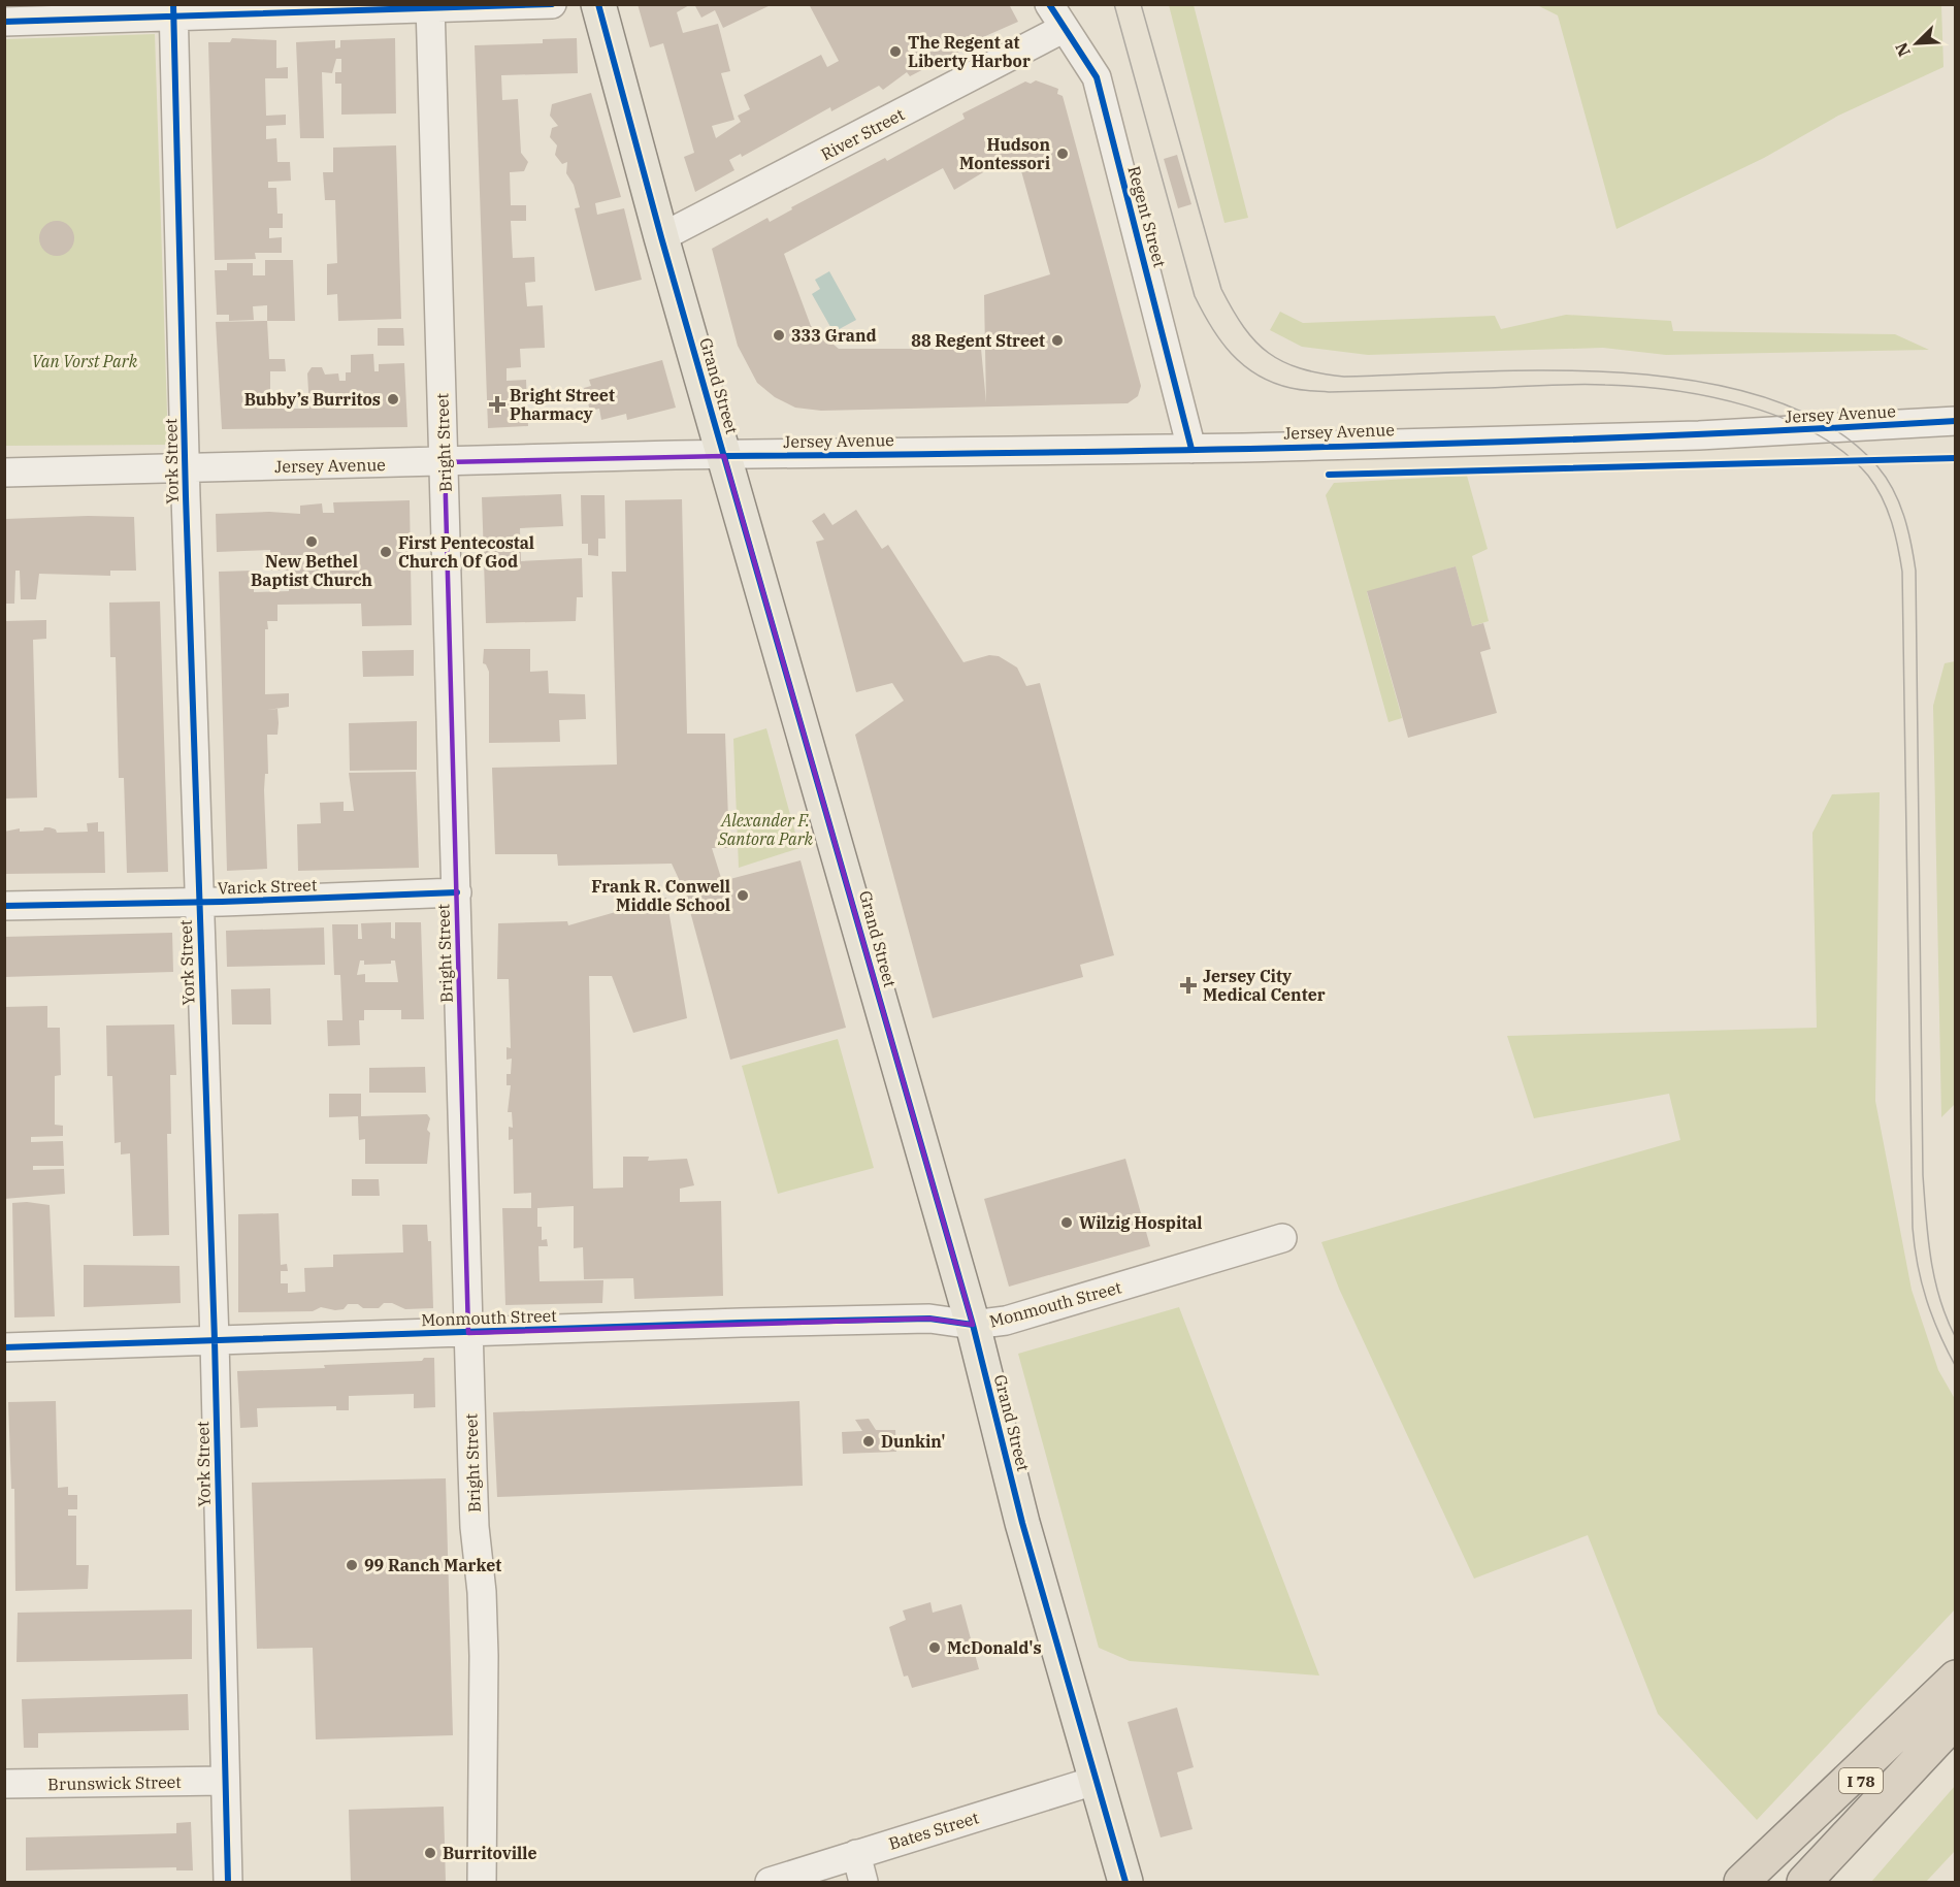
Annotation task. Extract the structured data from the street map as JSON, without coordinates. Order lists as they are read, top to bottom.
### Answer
{
  "streets": {
    "highway": ["I 78"],
    "main road": ["Grand Street"],
    "street": [
      "River Street",
      "Regent Street",
      "Jersey Avenue",
      "Bright Street",
      "York Street",
      "Varick Street",
      "Monmouth Street",
      "Brunswick Street",
      "Bates Street"
    ]
  },
  "crossings": [
    ["River Street", "Regent Street"],
    ["River Street", "Grand Street"],
    ["Regent Street", "Jersey Avenue"],
    ["Grand Street", "Jersey Avenue"],
    ["Grand Street", "Monmouth Street"],
    ["Grand Street", "Bates Street"],
    ["Jersey Avenue", "Bright Street"],
    ["Jersey Avenue", "York Street"],
    ["Bright Street", "Varick Street"],
    ["Bright Street", "Monmouth Street"],
    ["York Street", "Varick Street"],
    ["York Street", "Monmouth Street"],
    ["York Street", "Brunswick Street"]
  ],
  "parks": ["Van Vorst Park", "Alexander F. Santora Park"],
  "places": {
    "other": [
      "The Regent at Liberty Harbor",
      "Hudson Montessori",
      "333 Grand",
      "88 Regent Street",
      "Bubby’s Burritos",
      "New Bethel Baptist Church",
      "First Pentecostal Church Of God",
      "Frank R. Conwell Middle School",
      "Wilzig Hospital",
      "Dunkin'",
      "99 Ranch Market",
      "McDonald's",
      "Burritoville"
    ],
    "health": ["Bright Street Pharmacy", "Jersey City Medical Center"]
  },
  "north": "bottom left"
}
